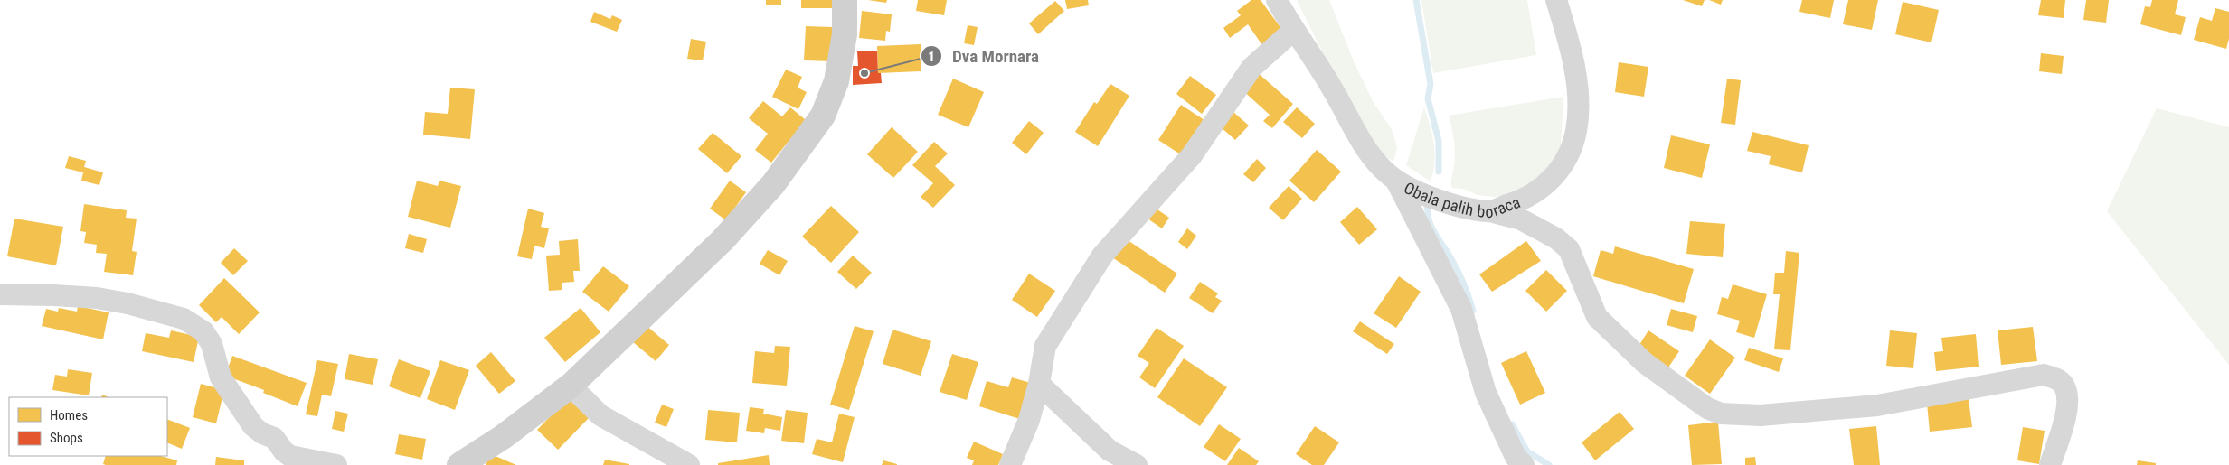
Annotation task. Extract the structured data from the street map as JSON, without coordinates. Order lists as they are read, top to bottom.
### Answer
{
  "streets": {
    "street": ["Obala palih boraca"]
  },
  "places": ["Dva Mornara"],
  "legend": ["Homes", "Shops"]
}
